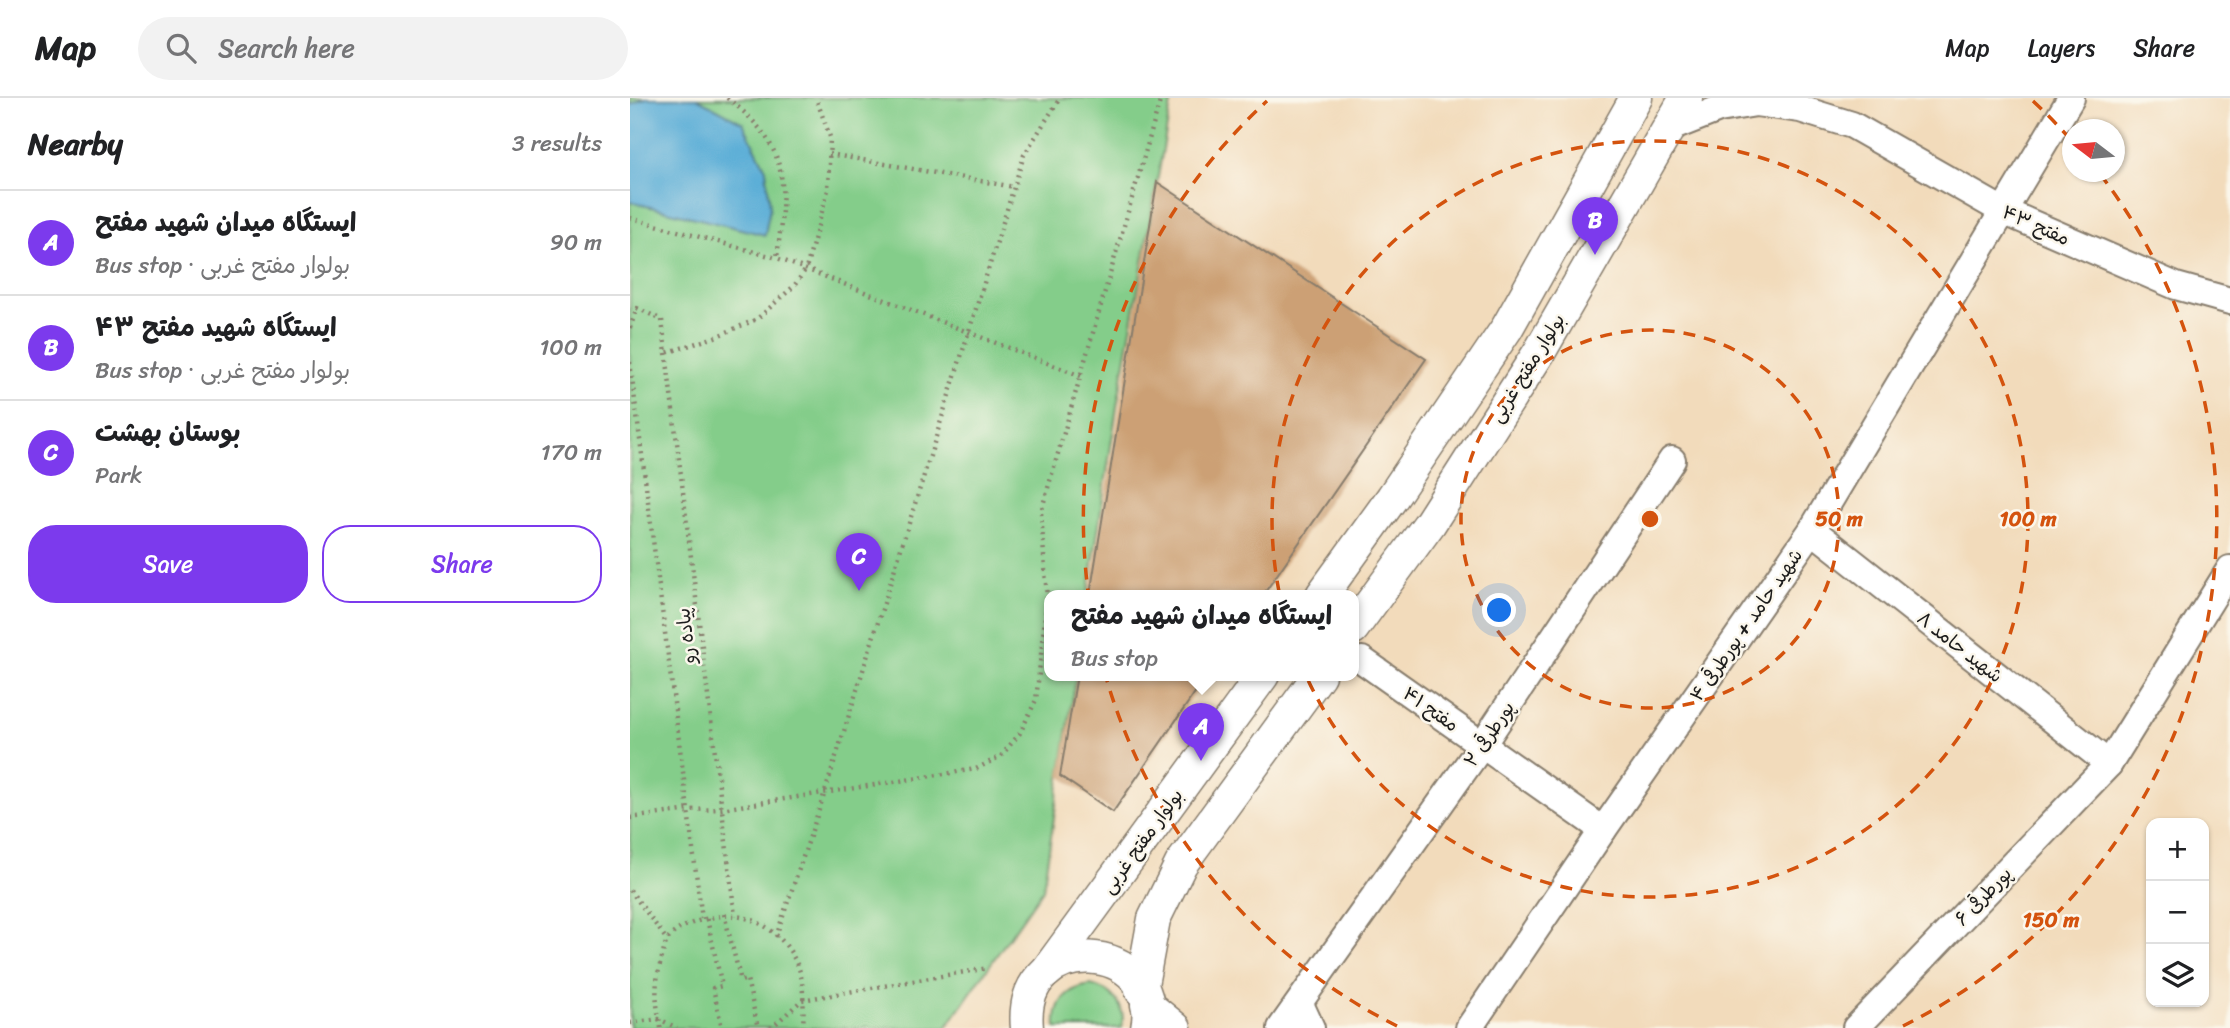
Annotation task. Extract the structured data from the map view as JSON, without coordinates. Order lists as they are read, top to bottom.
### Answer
{
  "streets": {
    "main road": ["بولوار مفتح غربی"],
    "street": [
      "مفتح ۴۳",
      "شهید حامد + پورطرقی ۴",
      "شهید حامد ۸",
      "مفتح ۴۱",
      "پورطرقی ۲",
      "پورطرقی ۶"
    ],
    "path": ["پیاده رو"]
  },
  "crossings": [
    ["مفتح ۴۳", "شهید حامد + پورطرقی ۴"],
    ["شهید حامد + پورطرقی ۴", "شهید حامد ۸"],
    ["شهید حامد + پورطرقی ۴", "مفتح ۴۱"],
    ["شهید حامد ۸", "پورطرقی ۶"],
    ["مفتح ۴۱", "پورطرقی ۲"]
  ],
  "north": "left",
  "page": {
    "header": "Map",
    "search": "Search here",
    "nav": ["Map", "Layers", "Share"],
    "heading": ["Nearby", "3 results"],
    "list": [
      {
        "mark": "A",
        "name": "ایستگاه میدان شهید مفتح",
        "note": "Bus stop · بولوار مفتح غربی",
        "value": "90 m"
      },
      {
        "mark": "B",
        "name": "ایستگاه شهید مفتح ۴۳",
        "note": "Bus stop · بولوار مفتح غربی",
        "value": "100 m"
      },
      {
        "mark": "C",
        "name": "بوستان بهشت",
        "note": "Park",
        "value": "170 m"
      }
    ],
    "pins": ["B", "C", "A"],
    "buttons": ["Save", "Share"],
    "popup": ["ایستگاه میدان شهید مفتح", "Bus stop"],
    "map_buttons": ["+", "−"]
  },
  "rings": ["50 m", "100 m", "150 m"]
}
